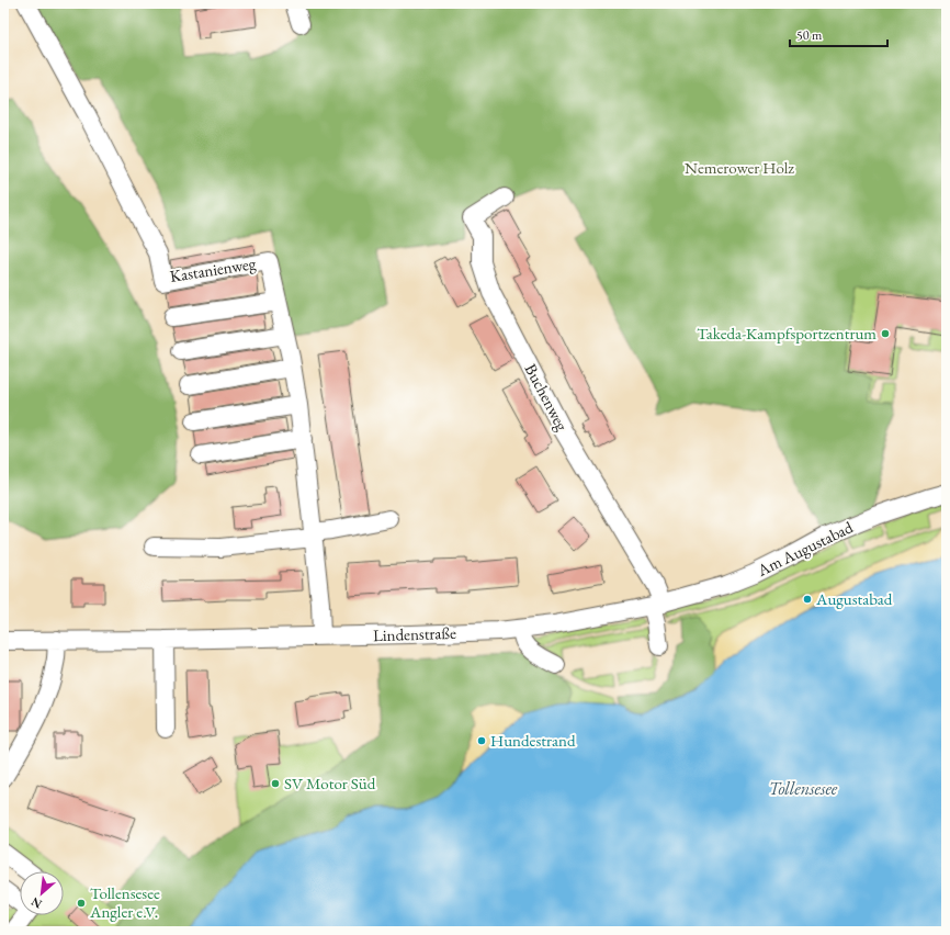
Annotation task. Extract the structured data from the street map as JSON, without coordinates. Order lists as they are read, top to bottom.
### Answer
{
  "streets": {
    "street": [
      "Kastanienweg",
      "Buchenweg",
      "Am Augustabad",
      "Lindenstraße"
    ]
  },
  "crossings": [
    ["Kastanienweg", "Lindenstraße"],
    ["Buchenweg", "Am Augustabad"],
    ["Buchenweg", "Lindenstraße"],
    ["Am Augustabad", "Lindenstraße"]
  ],
  "water": ["Tollensesee"],
  "parks": ["Nemerower Holz"],
  "places": [
    "Takeda-Kampfsportzentrum",
    "Augustabad",
    "Hundestrand",
    "SV Motor Süd",
    "Tollensesee Angler e.V."
  ],
  "scale_bar": "50 m",
  "north": "bottom left"
}
